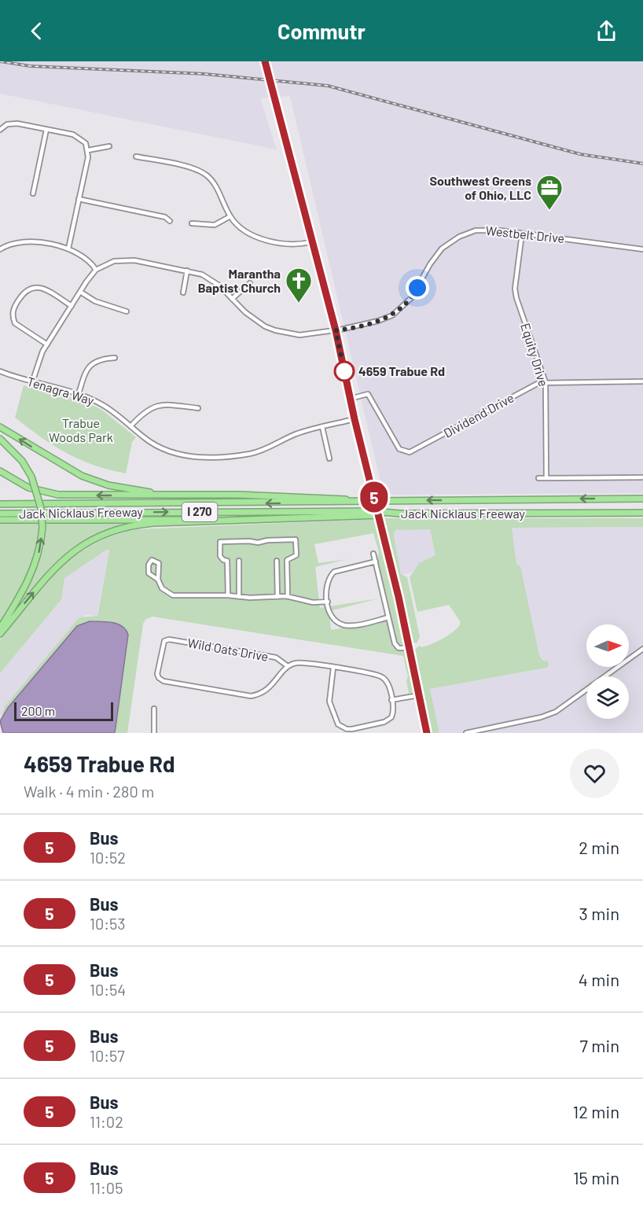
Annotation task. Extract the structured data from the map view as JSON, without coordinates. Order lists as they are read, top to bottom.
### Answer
{
  "streets": {
    "highway": ["I 270", "Jack Nicklaus Freeway"],
    "street": [
      "Westbelt Drive",
      "Equity Drive",
      "Tenagra Way",
      "Dividend Drive",
      "Wild Oats Drive"
    ]
  },
  "crossings": [
    ["Westbelt Drive", "Equity Drive"],
    ["Equity Drive", "Dividend Drive"]
  ],
  "parks": ["Trabue Woods Park"],
  "places": {
    "office": ["Southwest Greens of Ohio, LLC"],
    "church": ["Marantha Baptist Church"],
    "other": ["4659 Trabue Rd"]
  },
  "lines": ["bus line 5"],
  "scale_bar": "200 m",
  "north": "right",
  "page": {
    "header": "Commutr",
    "on_map": "5",
    "scale": "200 m",
    "heading": ["4659 Trabue Rd", "Walk · 4 min · 280 m"],
    "list": [
      {
        "mark": "5",
        "name": "Bus",
        "note": "10:52",
        "value": "2 min"
      },
      {
        "mark": "5",
        "name": "Bus",
        "note": "10:53",
        "value": "3 min"
      },
      {
        "mark": "5",
        "name": "Bus",
        "note": "10:54",
        "value": "4 min"
      },
      {
        "mark": "5",
        "name": "Bus",
        "note": "10:57",
        "value": "7 min"
      },
      {
        "mark": "5",
        "name": "Bus",
        "note": "11:02",
        "value": "12 min"
      },
      {
        "mark": "5",
        "name": "Bus",
        "note": "11:05",
        "value": "15 min"
      }
    ]
  }
}
